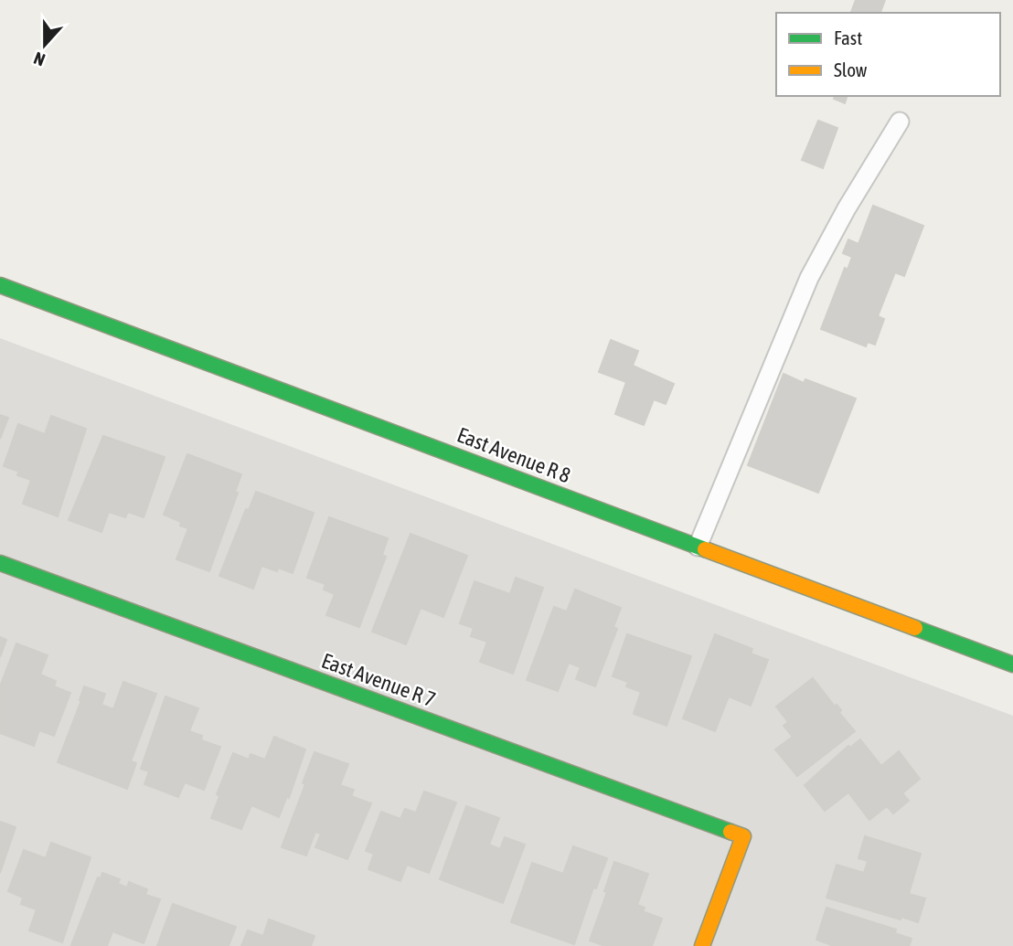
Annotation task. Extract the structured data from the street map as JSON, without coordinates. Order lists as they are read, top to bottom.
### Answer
{
  "streets": {
    "street": ["East Avenue R 8", "East Avenue R 7"]
  },
  "legend": ["Fast", "Slow"],
  "north": "bottom"
}
